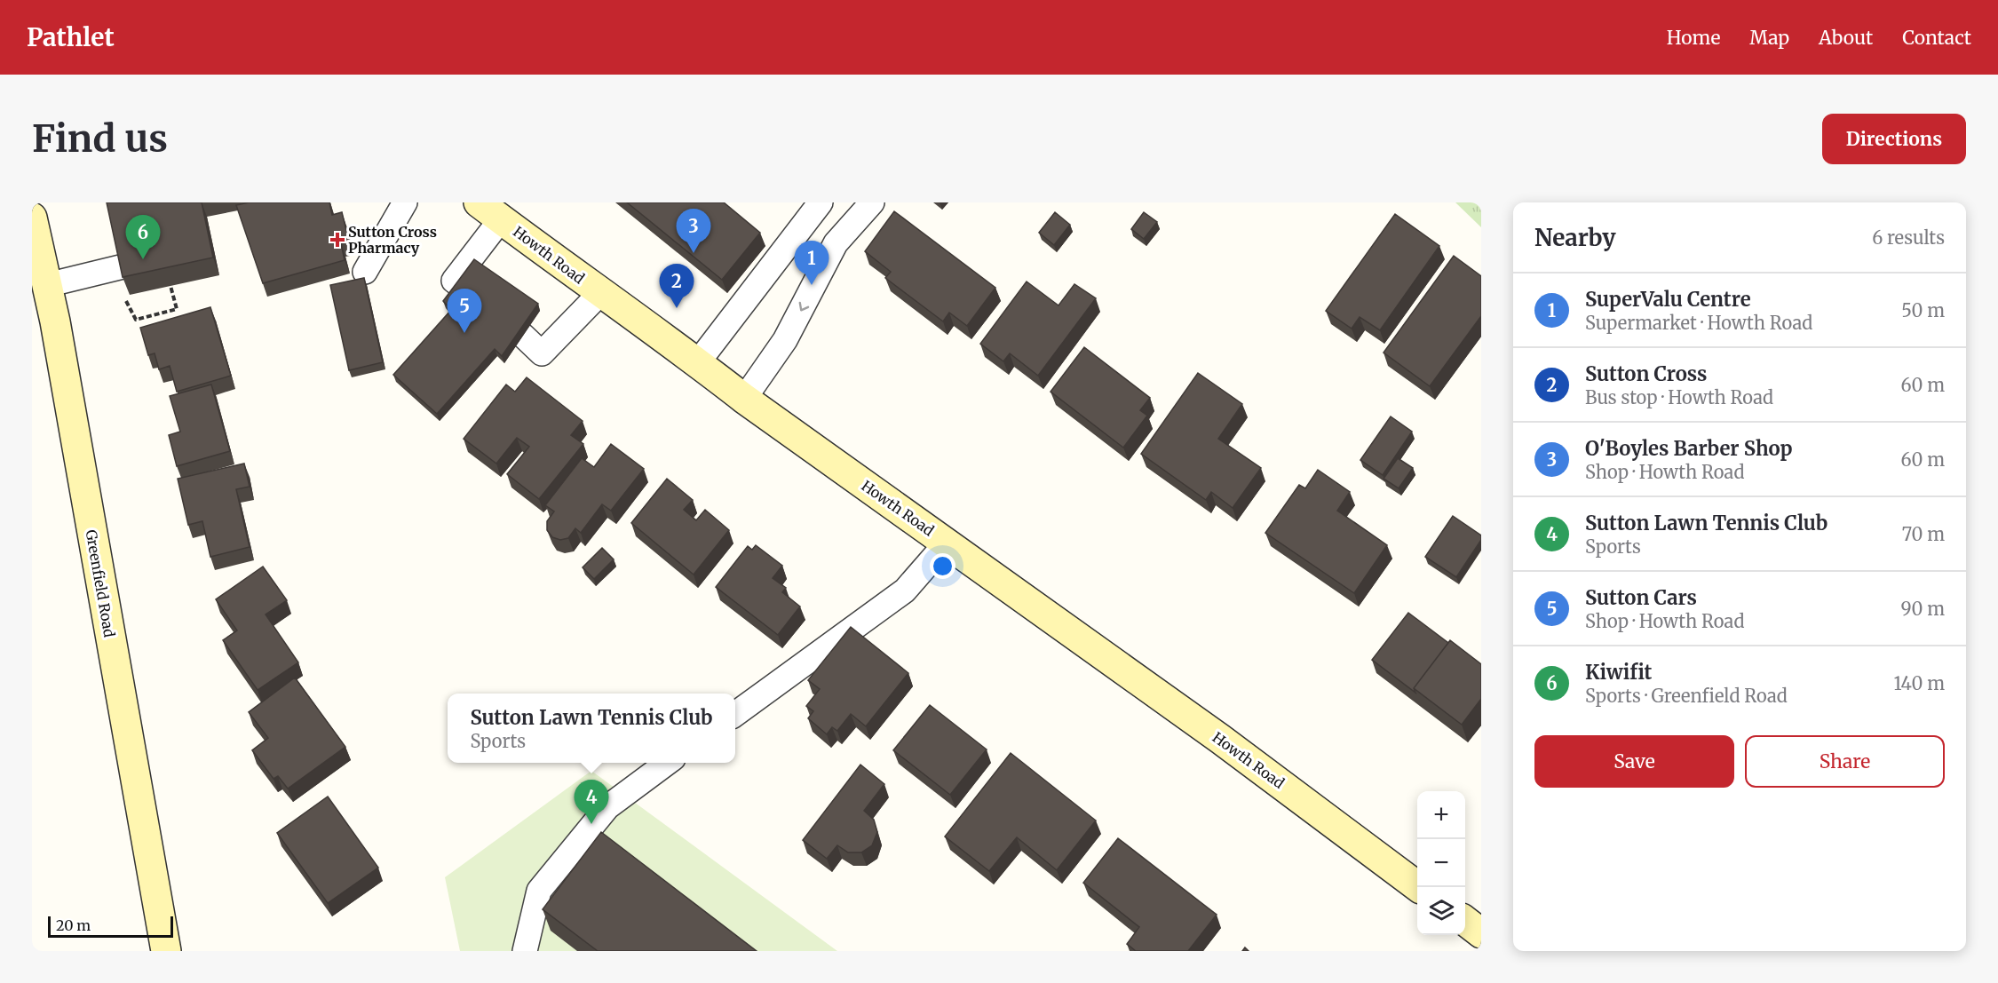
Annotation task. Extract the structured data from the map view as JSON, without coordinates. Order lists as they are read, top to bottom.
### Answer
{
  "streets": {
    "main road": ["Howth Road", "Greenfield Road"]
  },
  "places": {
    "health": ["Sutton Cross Pharmacy"]
  },
  "scale_bar": "20 m",
  "page": {
    "header": "Pathlet",
    "nav": [
      "Home",
      "Map",
      "About",
      "Contact"
    ],
    "buttons": [
      "Directions",
      ["Save", "Share"]
    ],
    "title": "Find us",
    "heading": ["Nearby", "6 results"],
    "pins": [
      "3",
      "6",
      "1",
      "2",
      "5",
      "4"
    ],
    "list": [
      {
        "mark": "1",
        "name": "SuperValu Centre",
        "note": "Supermarket · Howth Road",
        "value": "50 m"
      },
      {
        "mark": "2",
        "name": "Sutton Cross",
        "note": "Bus stop · Howth Road",
        "value": "60 m"
      },
      {
        "mark": "3",
        "name": "O'Boyles Barber Shop",
        "note": "Shop · Howth Road",
        "value": "60 m"
      },
      {
        "mark": "4",
        "name": "Sutton Lawn Tennis Club",
        "note": "Sports",
        "value": "70 m"
      },
      {
        "mark": "5",
        "name": "Sutton Cars",
        "note": "Shop · Howth Road",
        "value": "90 m"
      },
      {
        "mark": "6",
        "name": "Kiwifit",
        "note": "Sports · Greenfield Road",
        "value": "140 m"
      }
    ],
    "popup": ["Sutton Lawn Tennis Club", "Sports"],
    "map_buttons": ["+", "−"],
    "scale": "20 m"
  }
}
